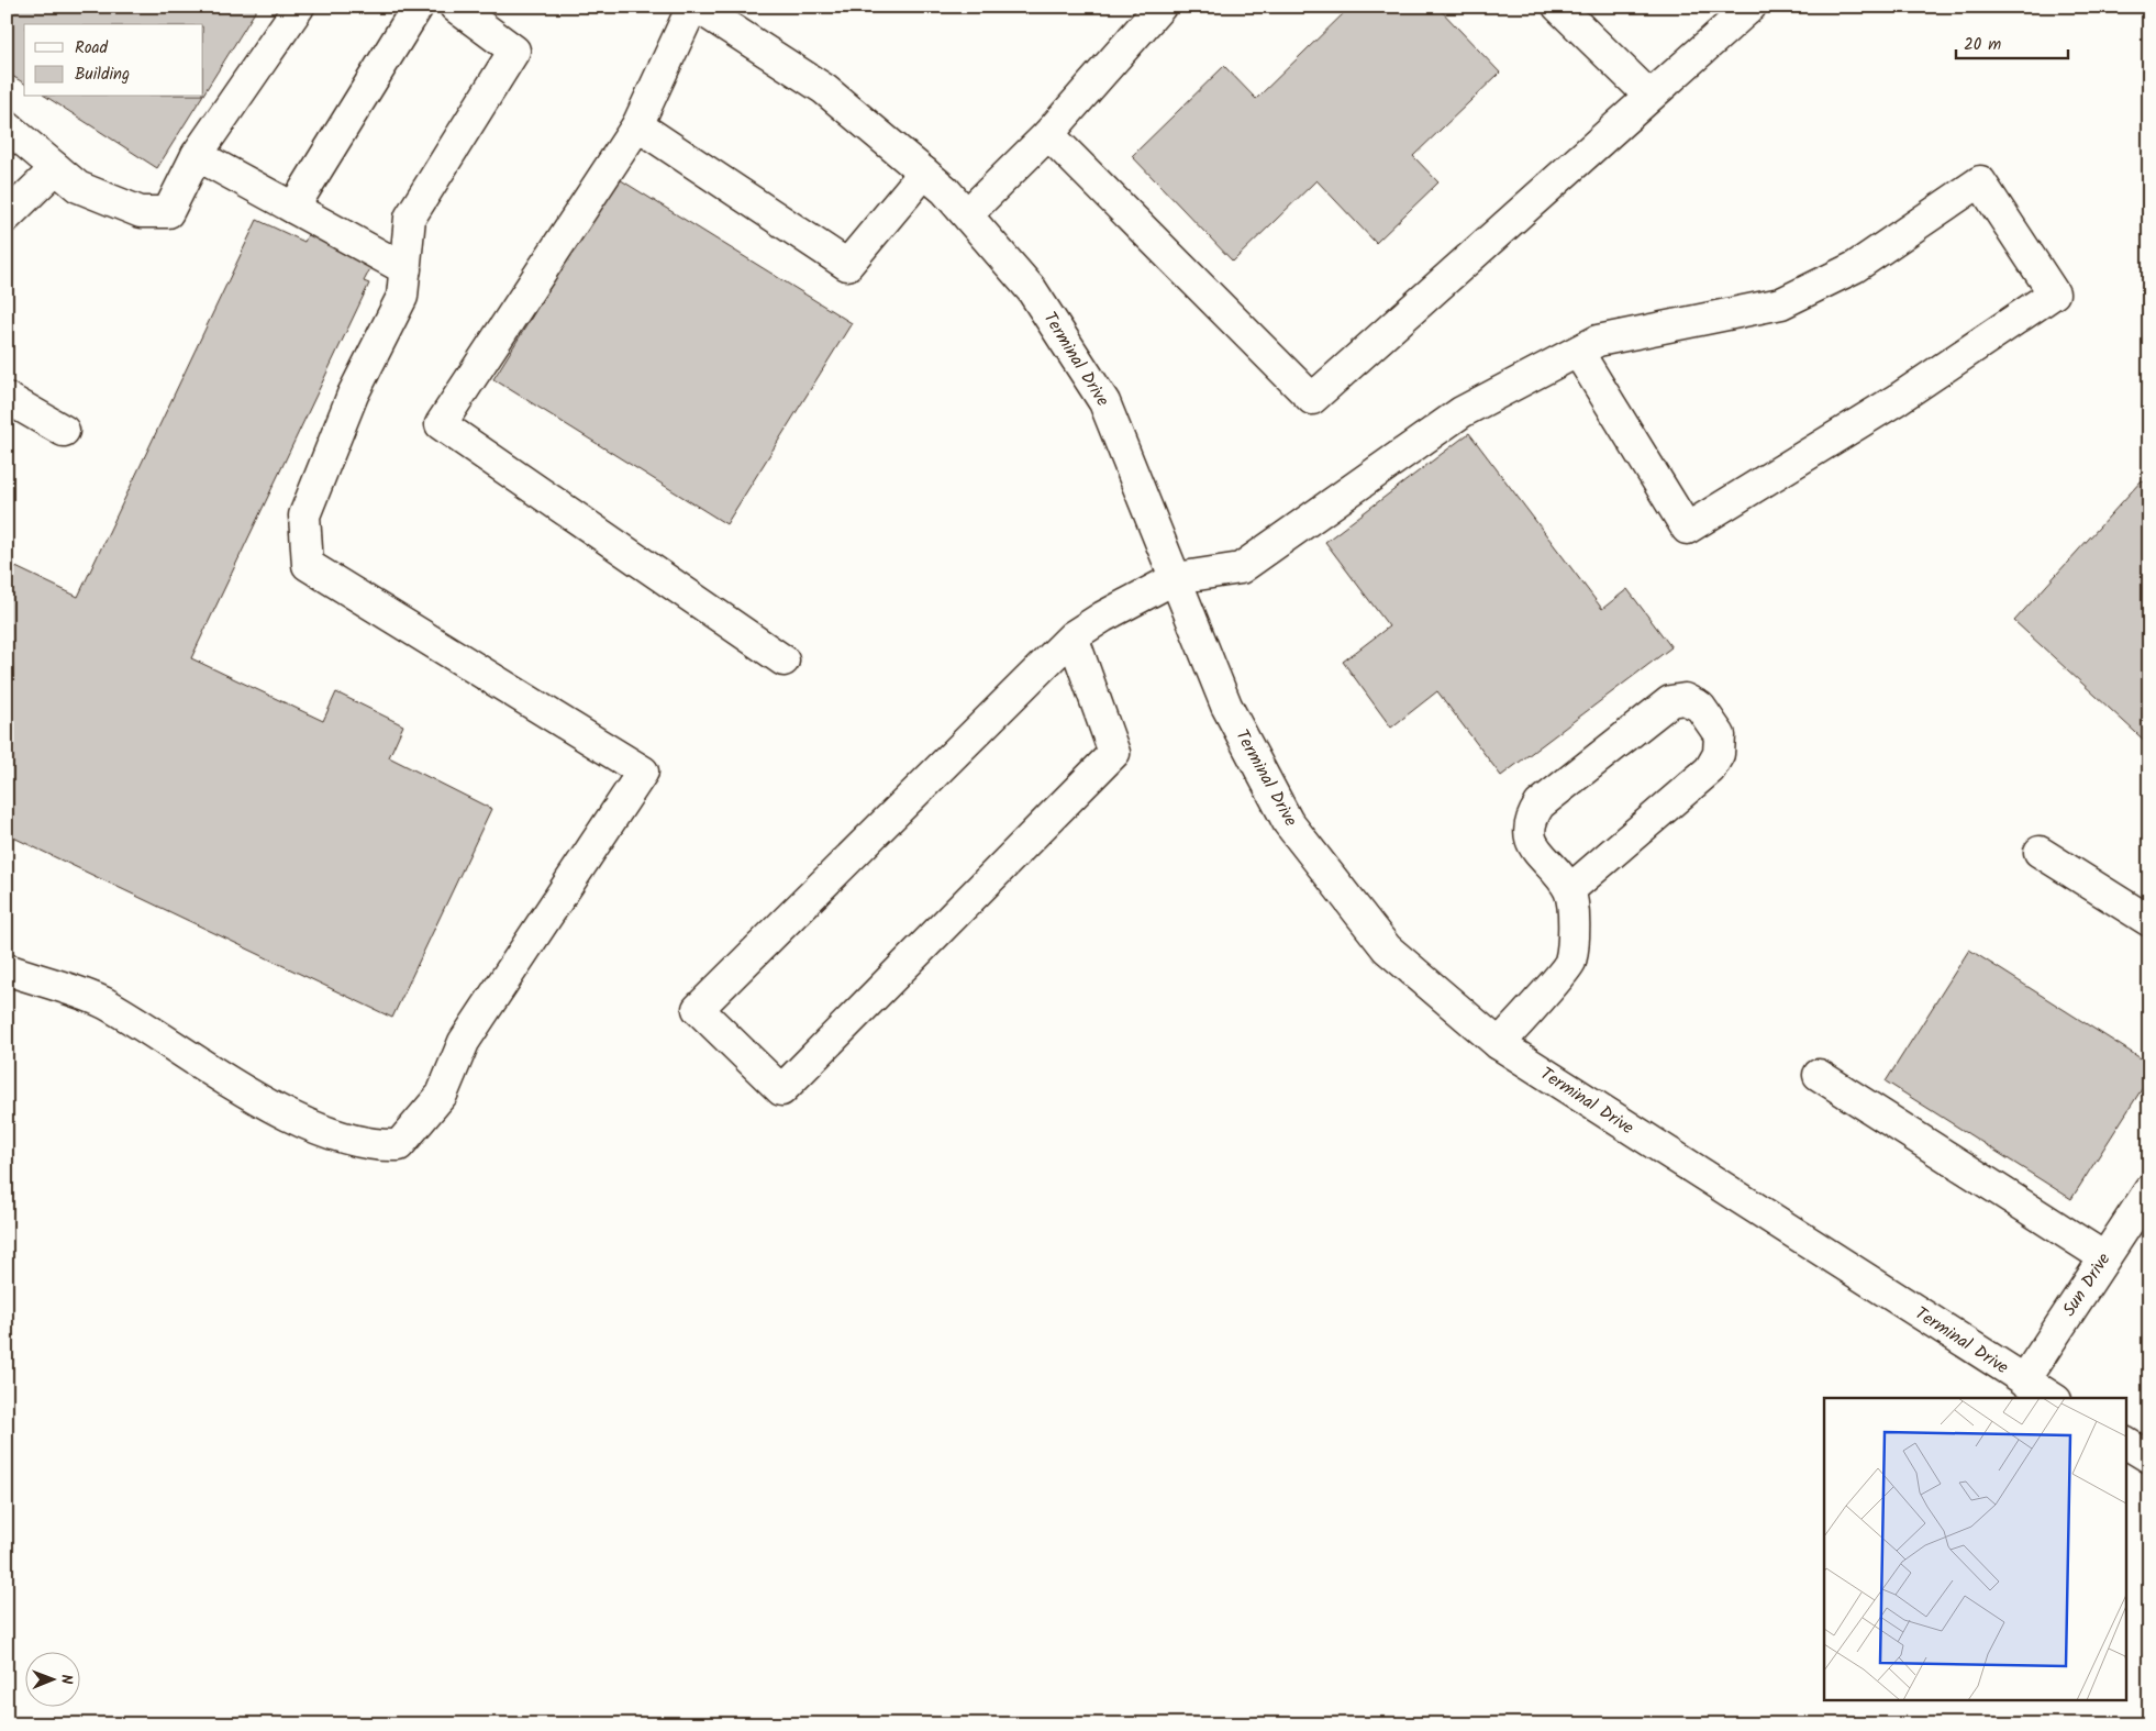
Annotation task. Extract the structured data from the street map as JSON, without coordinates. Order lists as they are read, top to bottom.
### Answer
{
  "streets": {
    "street": ["Terminal Drive", "Sun Drive"]
  },
  "crossings": [
    ["Terminal Drive", "Sun Drive"]
  ],
  "legend": ["Road", "Building"],
  "scale_bar": "20 m",
  "north": "right"
}
